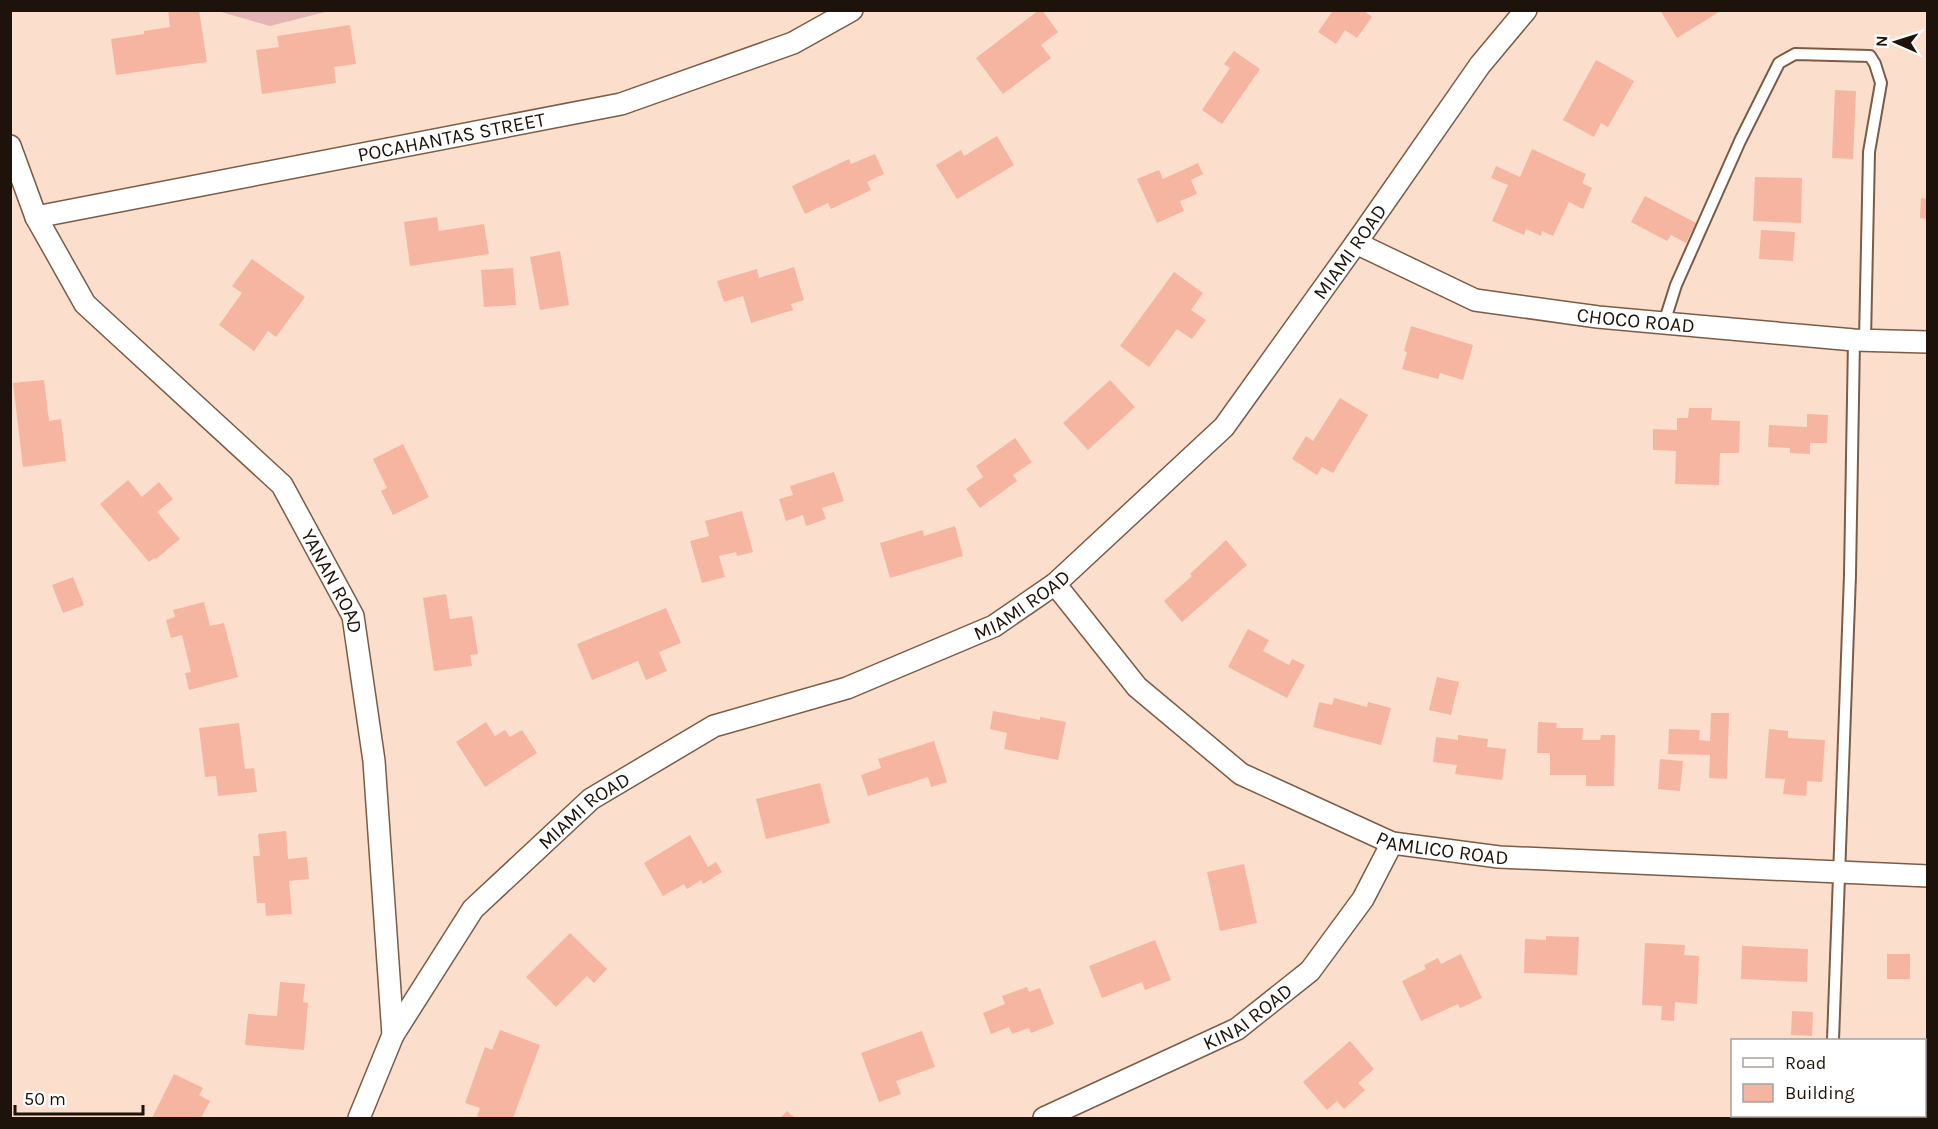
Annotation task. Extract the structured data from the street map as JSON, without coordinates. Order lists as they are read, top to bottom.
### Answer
{
  "streets": {
    "street": [
      "POCAHANTAS STREET",
      "MIAMI ROAD",
      "CHOCO ROAD",
      "YANAN ROAD",
      "PAMLICO ROAD",
      "KINAI ROAD"
    ]
  },
  "crossings": [
    ["POCAHANTAS STREET", "YANAN ROAD"],
    ["MIAMI ROAD", "CHOCO ROAD"],
    ["MIAMI ROAD", "YANAN ROAD"],
    ["MIAMI ROAD", "PAMLICO ROAD"],
    ["PAMLICO ROAD", "KINAI ROAD"]
  ],
  "legend": ["Road", "Building"],
  "scale_bar": "50 m",
  "north": "left"
}
